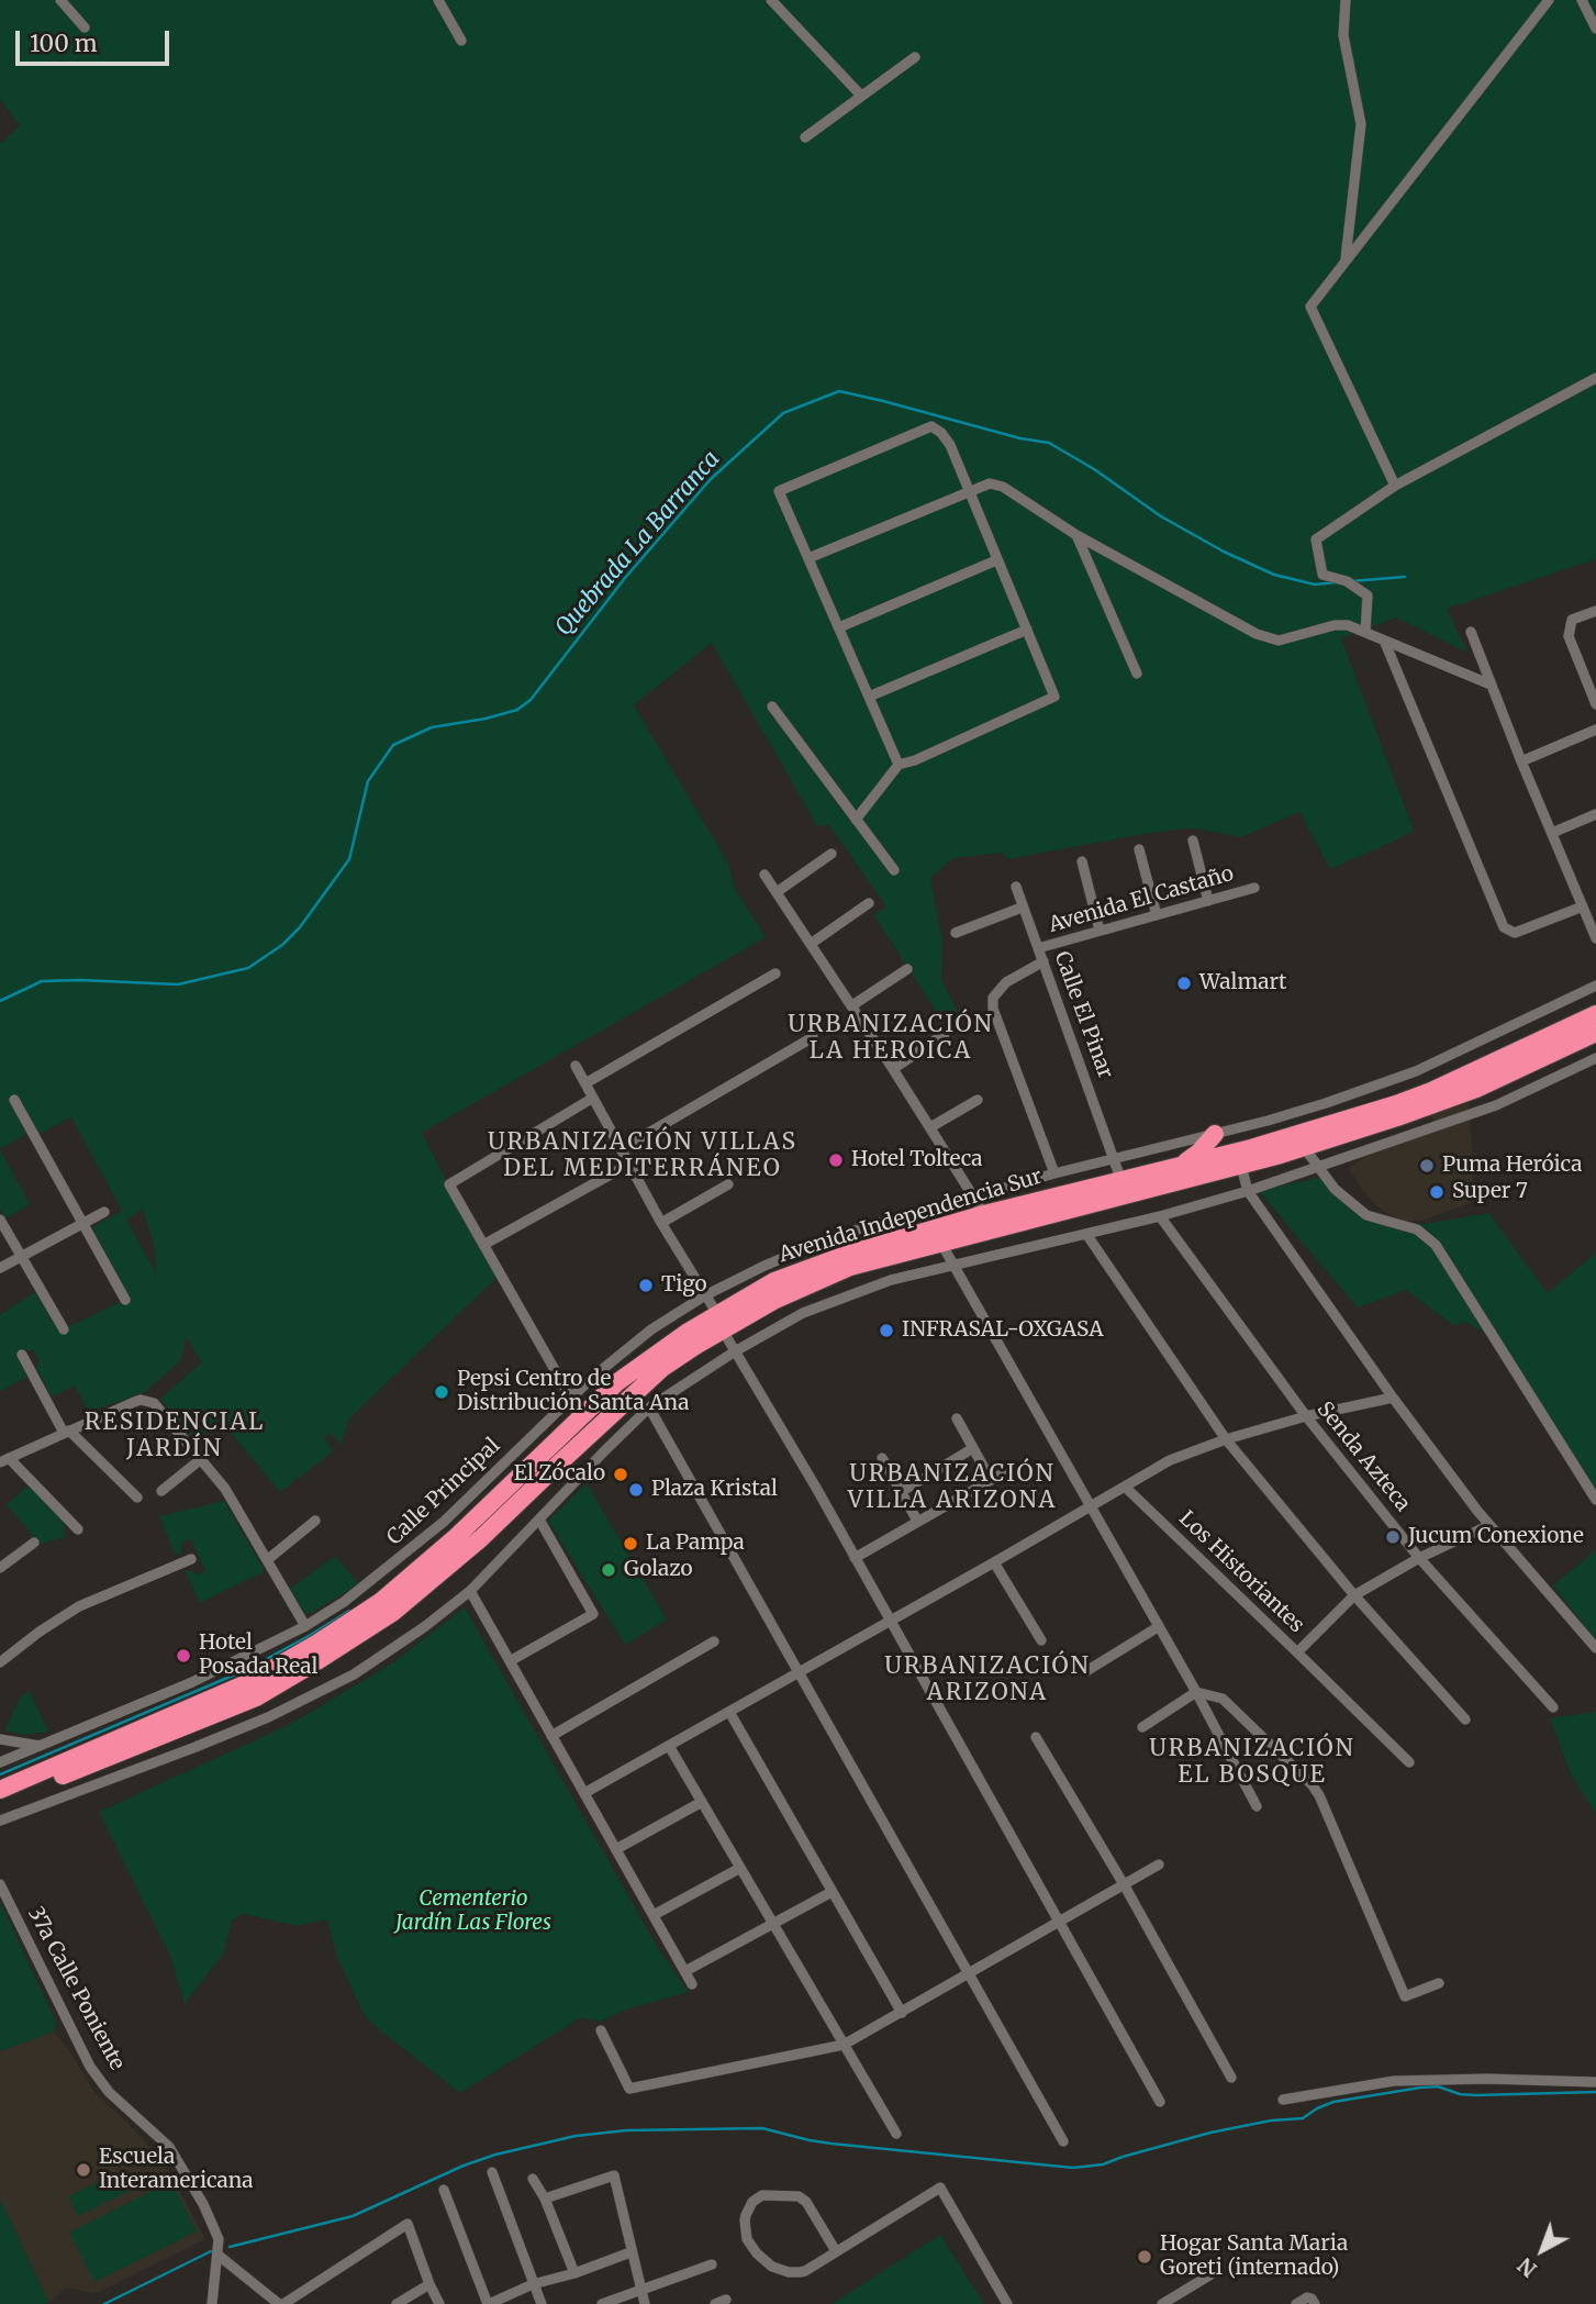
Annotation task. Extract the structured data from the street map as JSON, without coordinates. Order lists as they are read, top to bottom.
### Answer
{
  "streets": {
    "highway": ["Avenida Independencia Sur"],
    "street": [
      "Avenida El Castaño",
      "Calle El Pinar",
      "Senda Azteca",
      "Calle Principal",
      "Los Historiantes",
      "37a Calle Poniente"
    ]
  },
  "crossings": [
    ["Avenida El Castaño", "Calle El Pinar"],
    ["Calle El Pinar", "Avenida Independencia Sur"],
    ["Calle El Pinar", "Calle Principal"],
    ["Senda Azteca", "Los Historiantes"]
  ],
  "districts": [
    "URBANIZACIÓN LA HEROICA",
    "URBANIZACIÓN VILLAS DEL MEDITERRÁNEO",
    "RESIDENCIAL JARDÍN",
    "URBANIZACIÓN VILLA ARIZONA",
    "URBANIZACIÓN ARIZONA",
    "URBANIZACIÓN EL BOSQUE"
  ],
  "water": ["Quebrada La Barranca"],
  "parks": ["Cementerio Jardín Las Flores"],
  "places": [
    "Walmart",
    "Hotel Tolteca",
    "Puma Heróica",
    "Super 7",
    "Tigo",
    "INFRASAL-OXGASA",
    "Pepsi Centro de Distribución Santa Ana",
    "El Zócalo",
    "Plaza Kristal",
    "Jucum Conexione",
    "La Pampa",
    "Golazo",
    "Hotel Posada Real",
    "Escuela Interamericana",
    "Hogar Santa Maria Goreti (internado)"
  ],
  "scale_bar": "100 m",
  "north": "bottom left"
}
